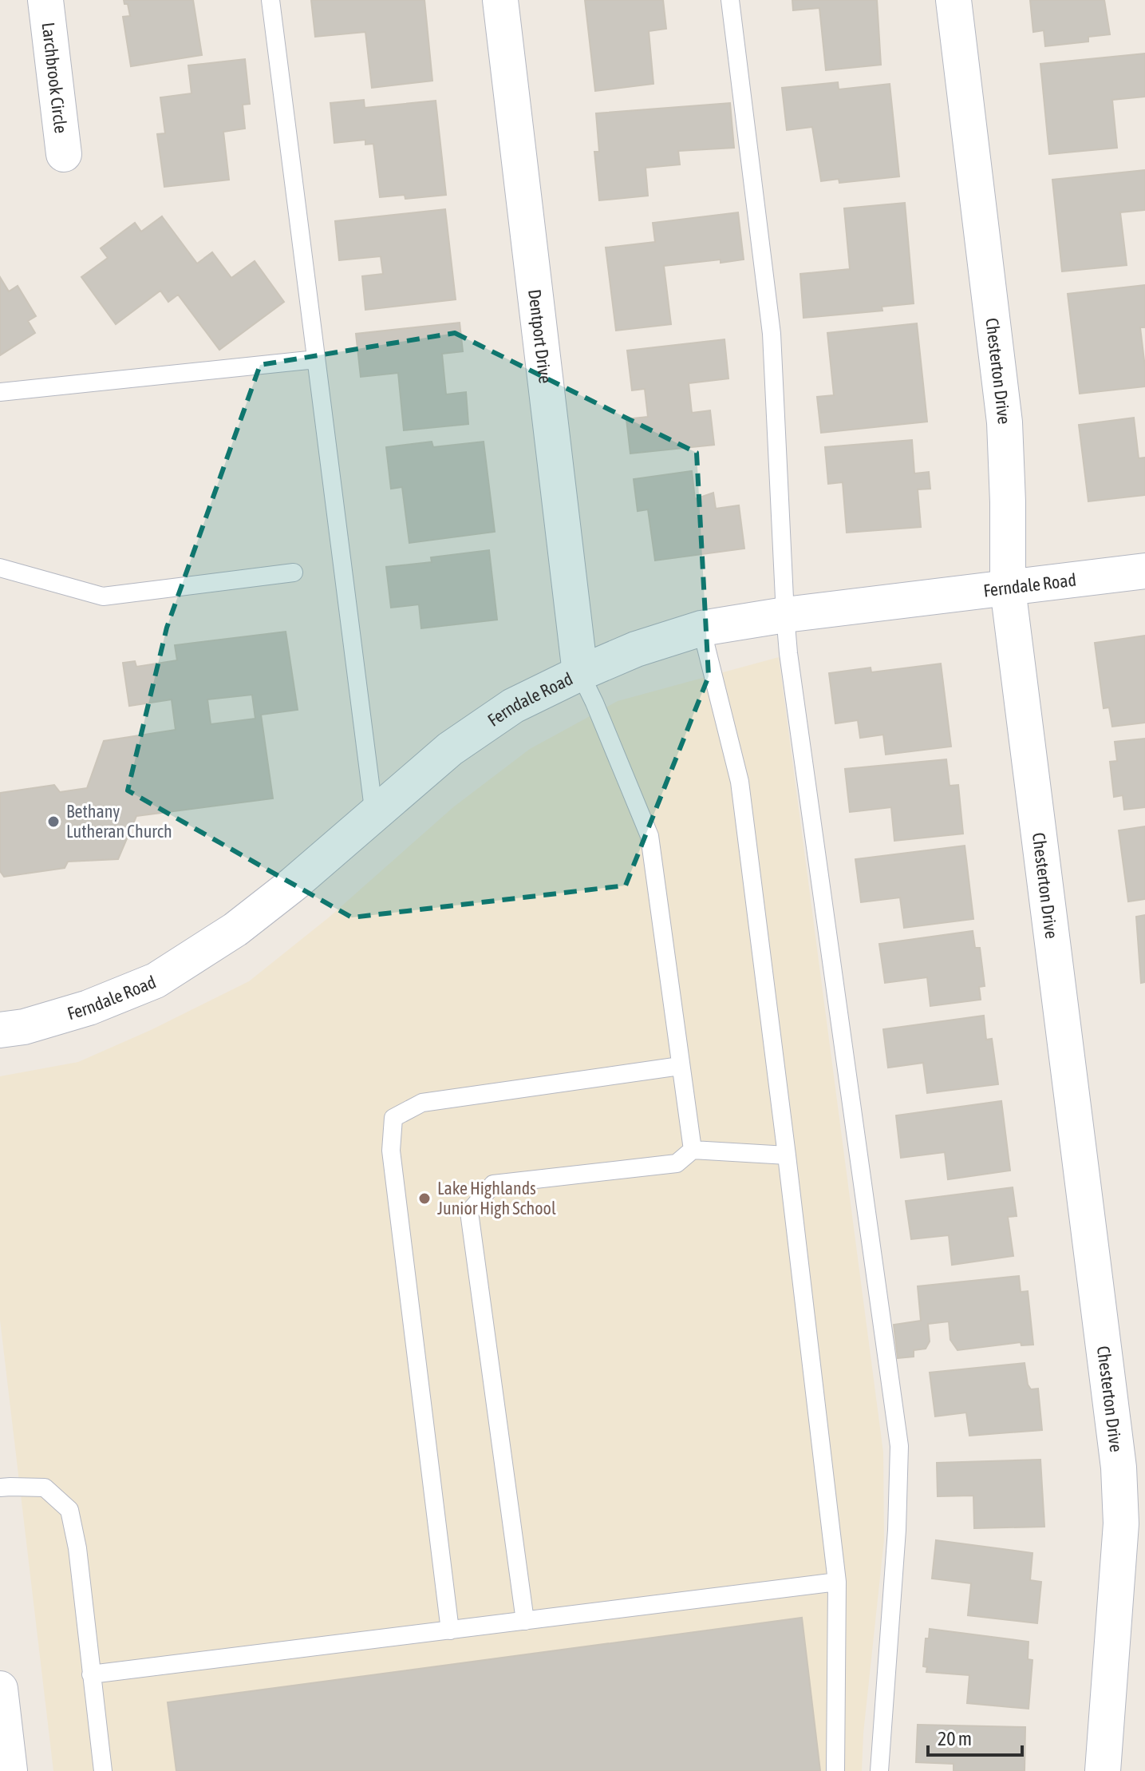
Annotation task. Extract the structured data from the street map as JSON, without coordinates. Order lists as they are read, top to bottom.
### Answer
{
  "streets": {
    "street": [
      "Larchbrook Circle",
      "Dentport Drive",
      "Chesterton Drive",
      "Ferndale Road"
    ]
  },
  "crossings": [
    ["Dentport Drive", "Ferndale Road"],
    ["Chesterton Drive", "Ferndale Road"]
  ],
  "places": ["Bethany Lutheran Church", "Lake Highlands Junior High School"],
  "scale_bar": "20 m"
}
